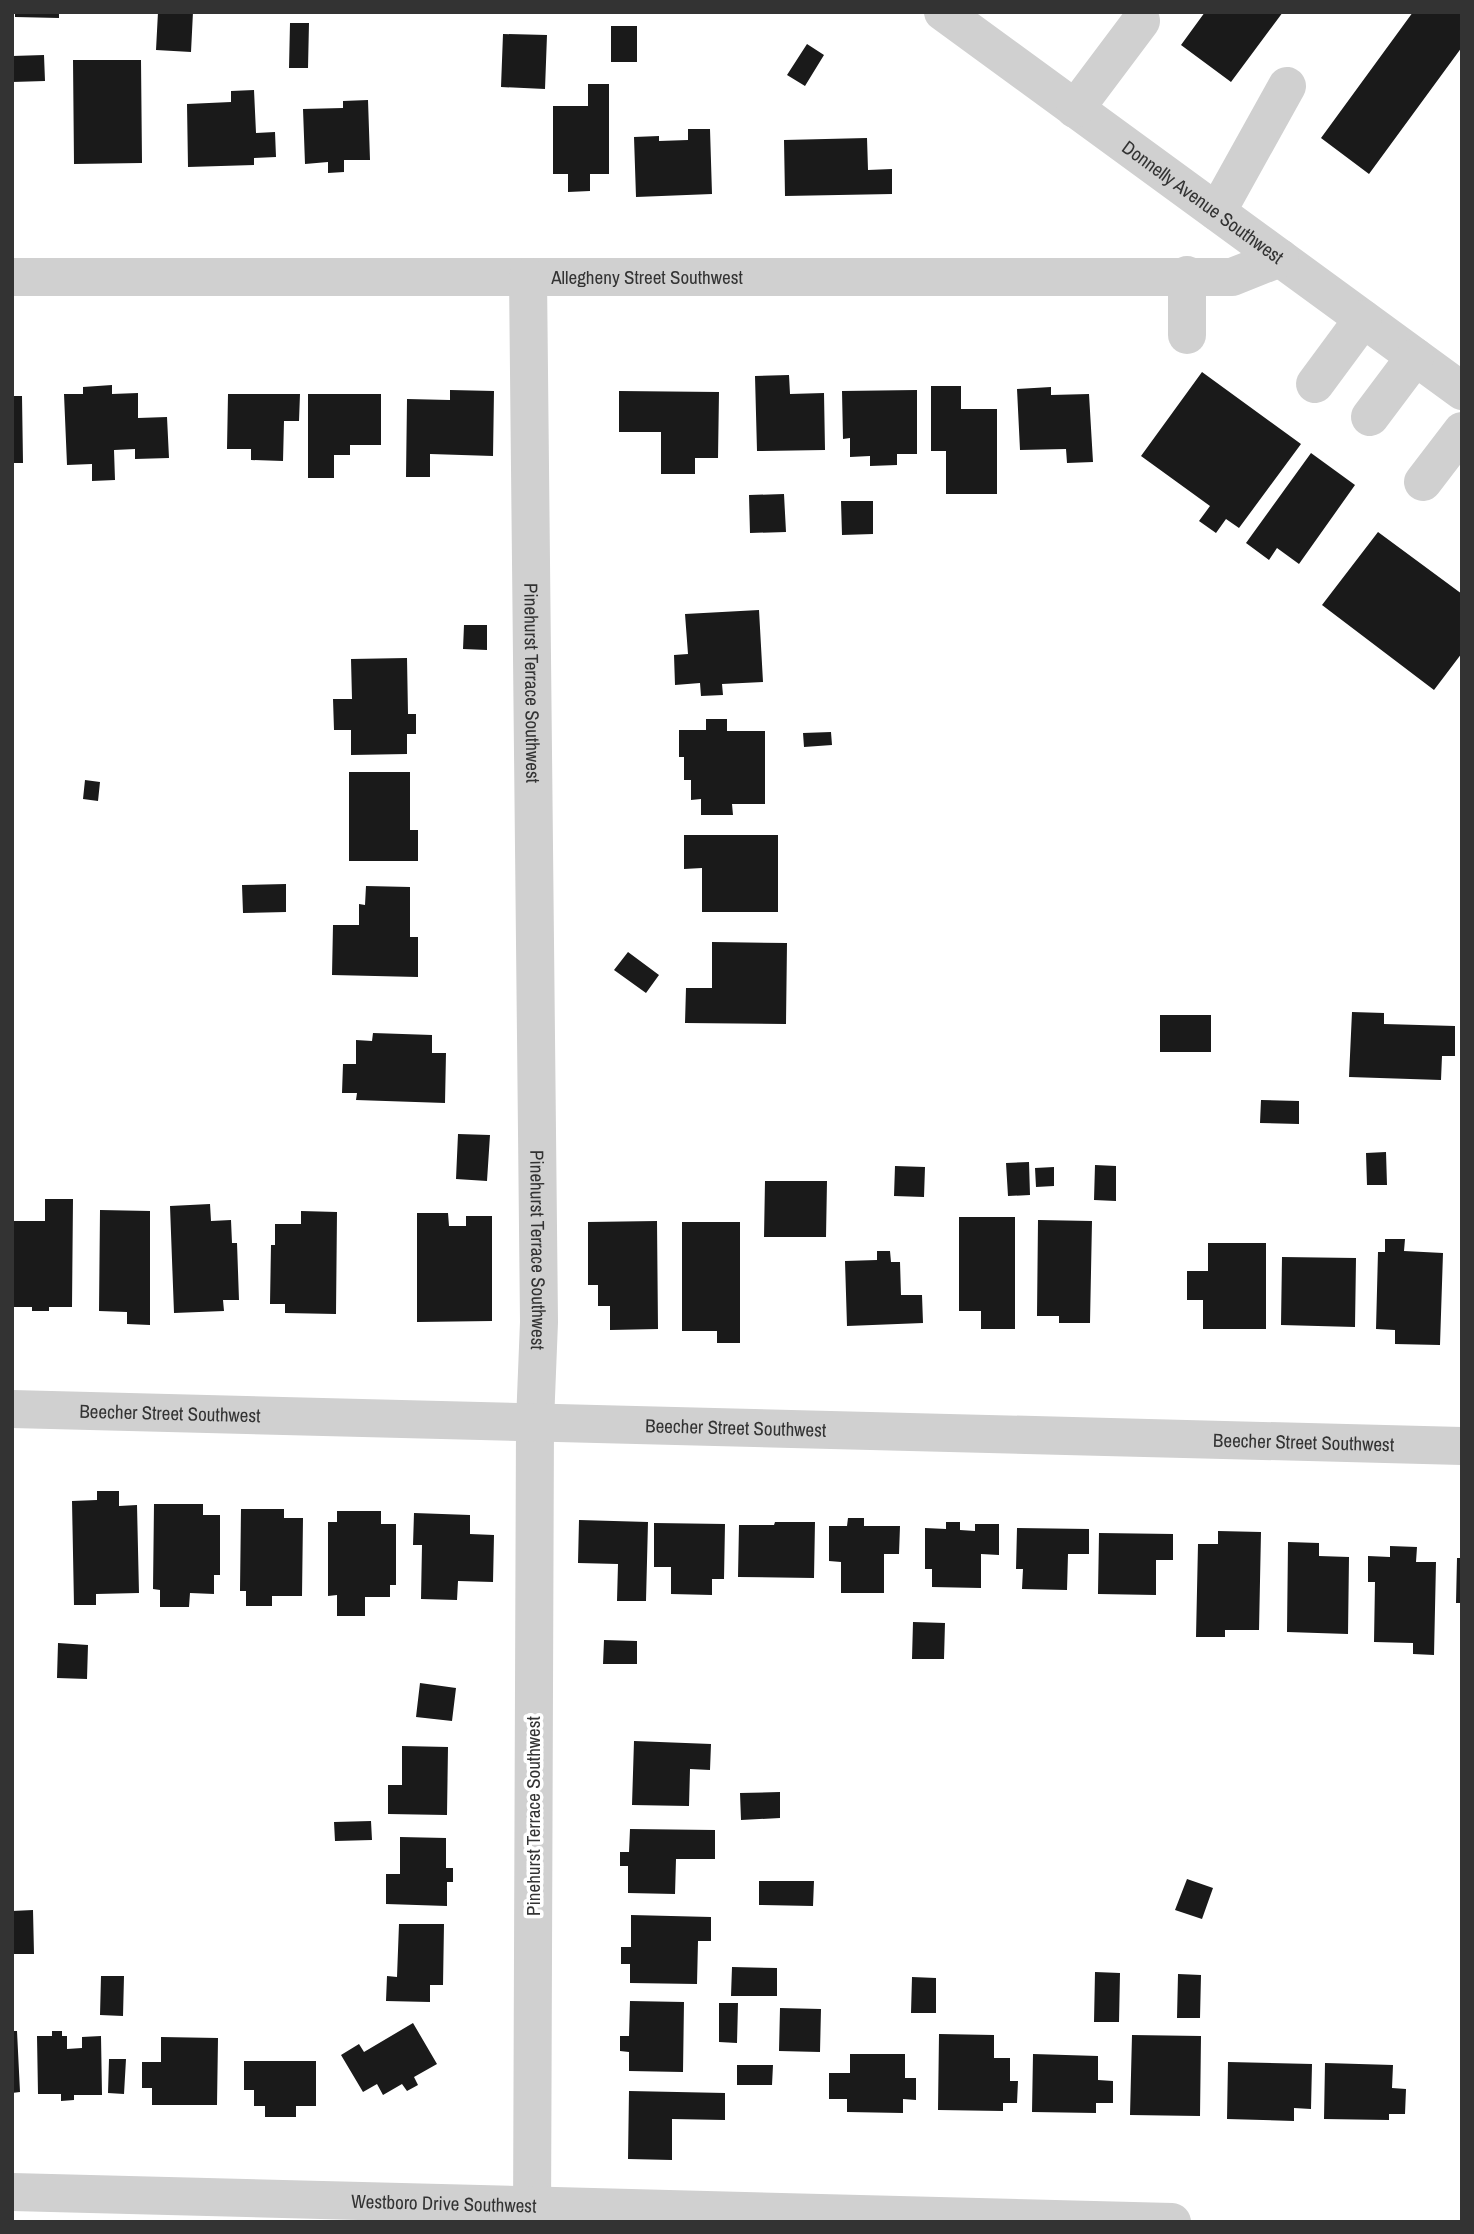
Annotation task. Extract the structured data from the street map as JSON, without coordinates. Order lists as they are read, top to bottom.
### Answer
{
  "streets": {
    "street": [
      "Donnelly Avenue Southwest",
      "Allegheny Street Southwest",
      "Pinehurst Terrace Southwest",
      "Beecher Street Southwest",
      "Westboro Drive Southwest"
    ]
  },
  "crossings": [
    ["Donnelly Avenue Southwest", "Allegheny Street Southwest"],
    ["Allegheny Street Southwest", "Pinehurst Terrace Southwest"],
    ["Pinehurst Terrace Southwest", "Beecher Street Southwest"],
    ["Pinehurst Terrace Southwest", "Westboro Drive Southwest"]
  ]
}
